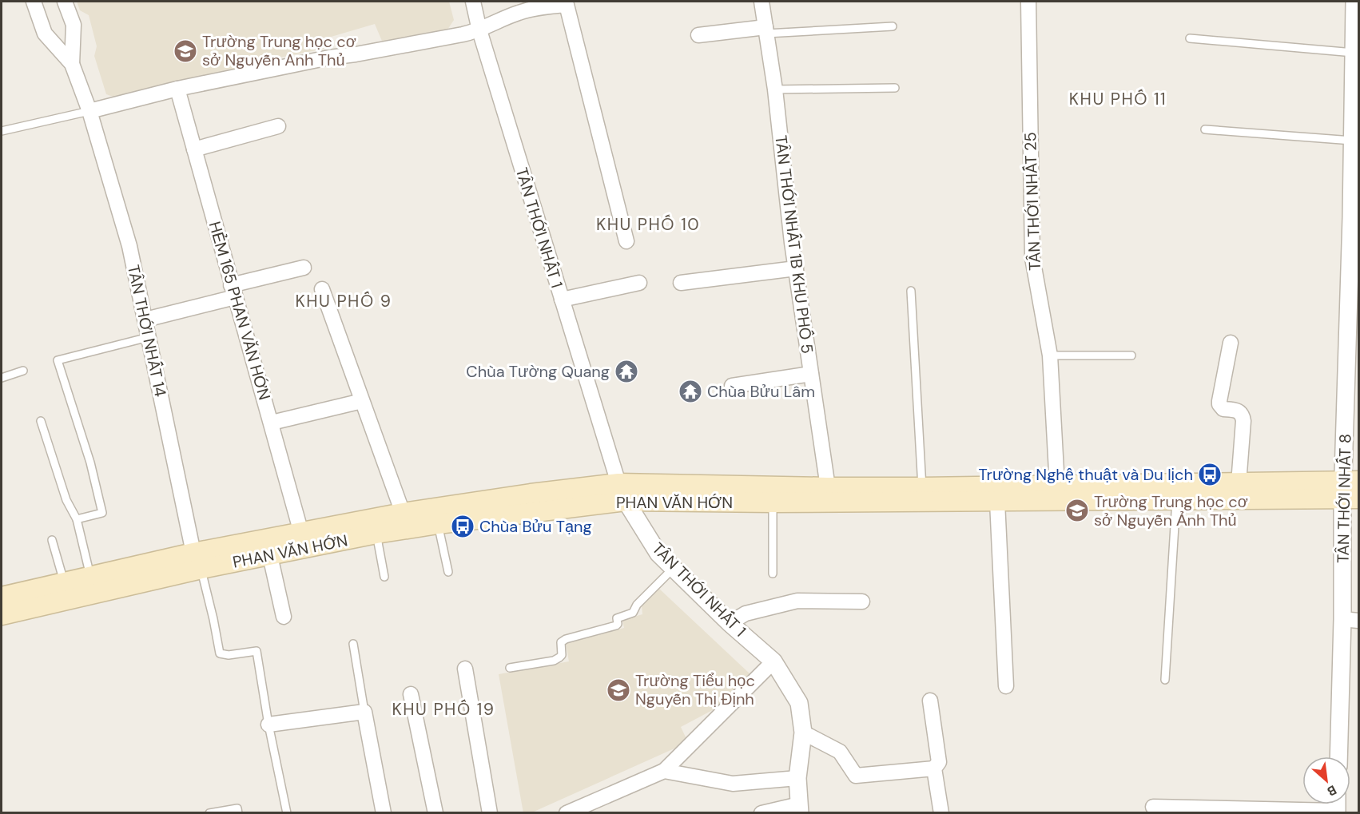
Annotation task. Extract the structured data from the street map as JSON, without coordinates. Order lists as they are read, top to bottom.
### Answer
{
  "streets": {
    "main road": ["PHAN VĂN HỚN"],
    "street": [
      "TÂN THỚI NHẤT 25",
      "TÂN THỚI NHẤT 1",
      "TÂN THỚI NHẤT 1B KHU PHỐ 5",
      "HẺM 165 PHAN VĂN HỚN",
      "TÂN THỚI NHẤT 14",
      "TÂN THỚI NHẤT 8"
    ]
  },
  "crossings": [
    ["TÂN THỚI NHẤT 25", "PHAN VĂN HỚN"],
    ["TÂN THỚI NHẤT 1", "PHAN VĂN HỚN"],
    ["TÂN THỚI NHẤT 1B KHU PHỐ 5", "PHAN VĂN HỚN"],
    ["HẺM 165 PHAN VĂN HỚN", "PHAN VĂN HỚN"],
    ["TÂN THỚI NHẤT 14", "PHAN VĂN HỚN"],
    ["TÂN THỚI NHẤT 8", "PHAN VĂN HỚN"]
  ],
  "districts": [
    "KHU PHỐ 11",
    "KHU PHỐ 10",
    "KHU PHỐ 9",
    "KHU PHỐ 19"
  ],
  "places": {
    "school or university": ["Trường Trung học cơ sở Nguyễn Anh Thủ", "Trường Trung học cơ sở Nguyễn Ảnh Thủ", "Trường Tiểu học Nguyễn Thị Định"],
    "temple": ["Chùa Tường Quang", "Chùa Bửu Lâm"],
    "bus stop": ["Trường Nghệ thuật và Du lịch", "Chùa Bửu Tạng"]
  },
  "north": "bottom right"
}
